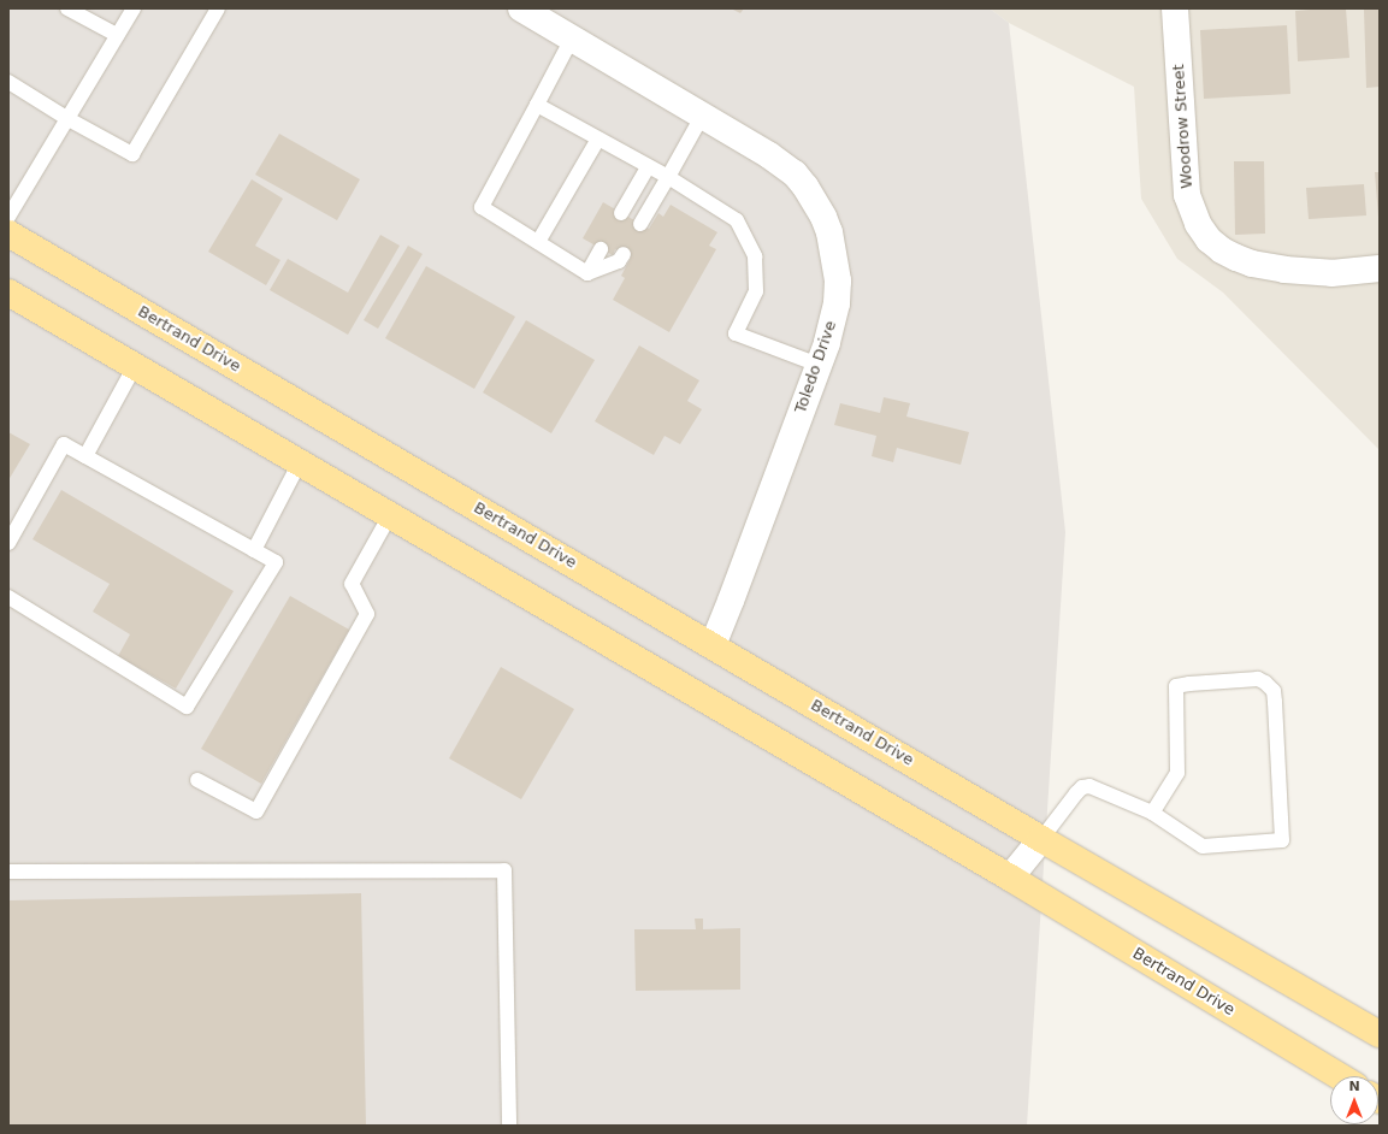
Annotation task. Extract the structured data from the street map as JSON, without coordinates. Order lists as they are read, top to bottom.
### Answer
{
  "streets": {
    "main road": ["Bertrand Drive"],
    "street": ["Woodrow Street", "Toledo Drive"]
  },
  "crossings": [
    ["Bertrand Drive", "Toledo Drive"]
  ],
  "north": "top"
}
